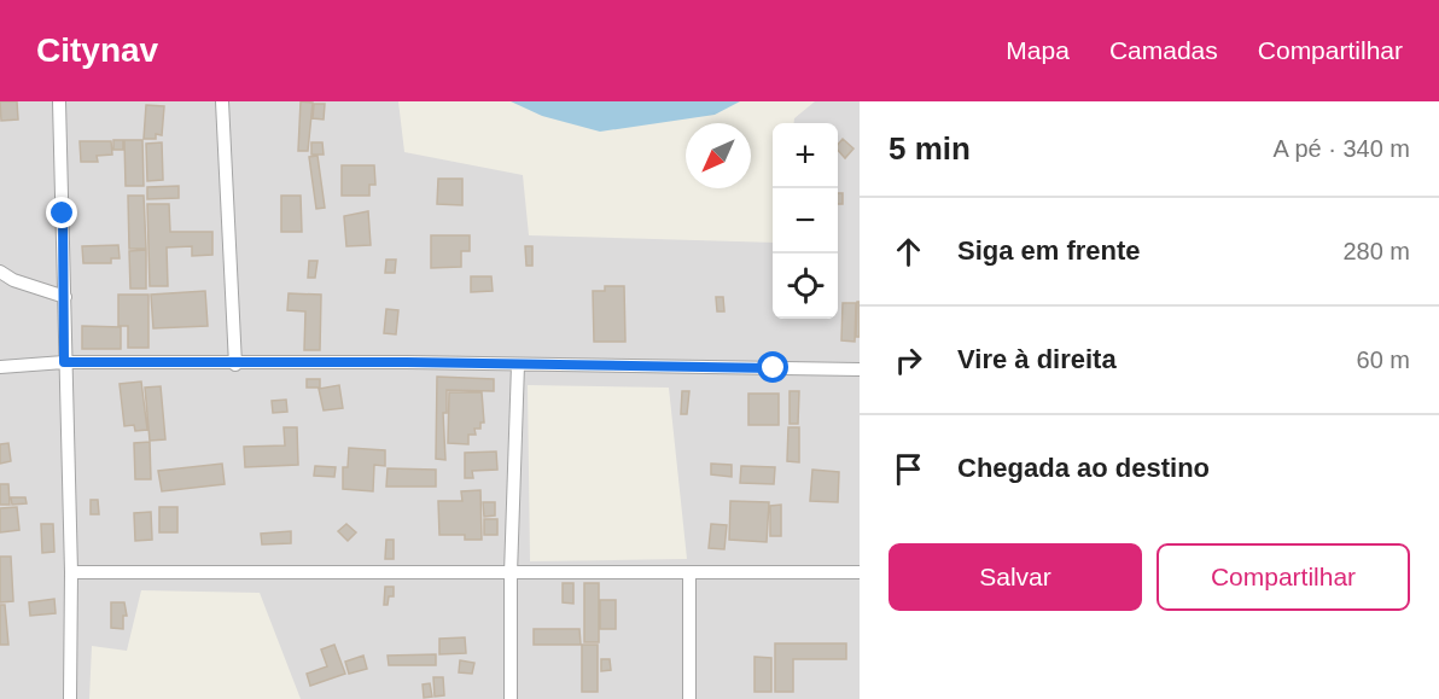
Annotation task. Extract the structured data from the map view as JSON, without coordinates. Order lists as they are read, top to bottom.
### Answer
{
  "north": "bottom left",
  "page": {
    "header": "Citynav",
    "nav": ["Mapa", "Camadas", "Compartilhar"],
    "heading": ["5 min", "A pé · 340 m"],
    "map_buttons": ["+", "−"],
    "list": [
      ["Siga em frente", "280 m"],
      ["Vire à direita", "60 m"],
      "Chegada ao destino"
    ],
    "buttons": ["Salvar", "Compartilhar"]
  }
}
